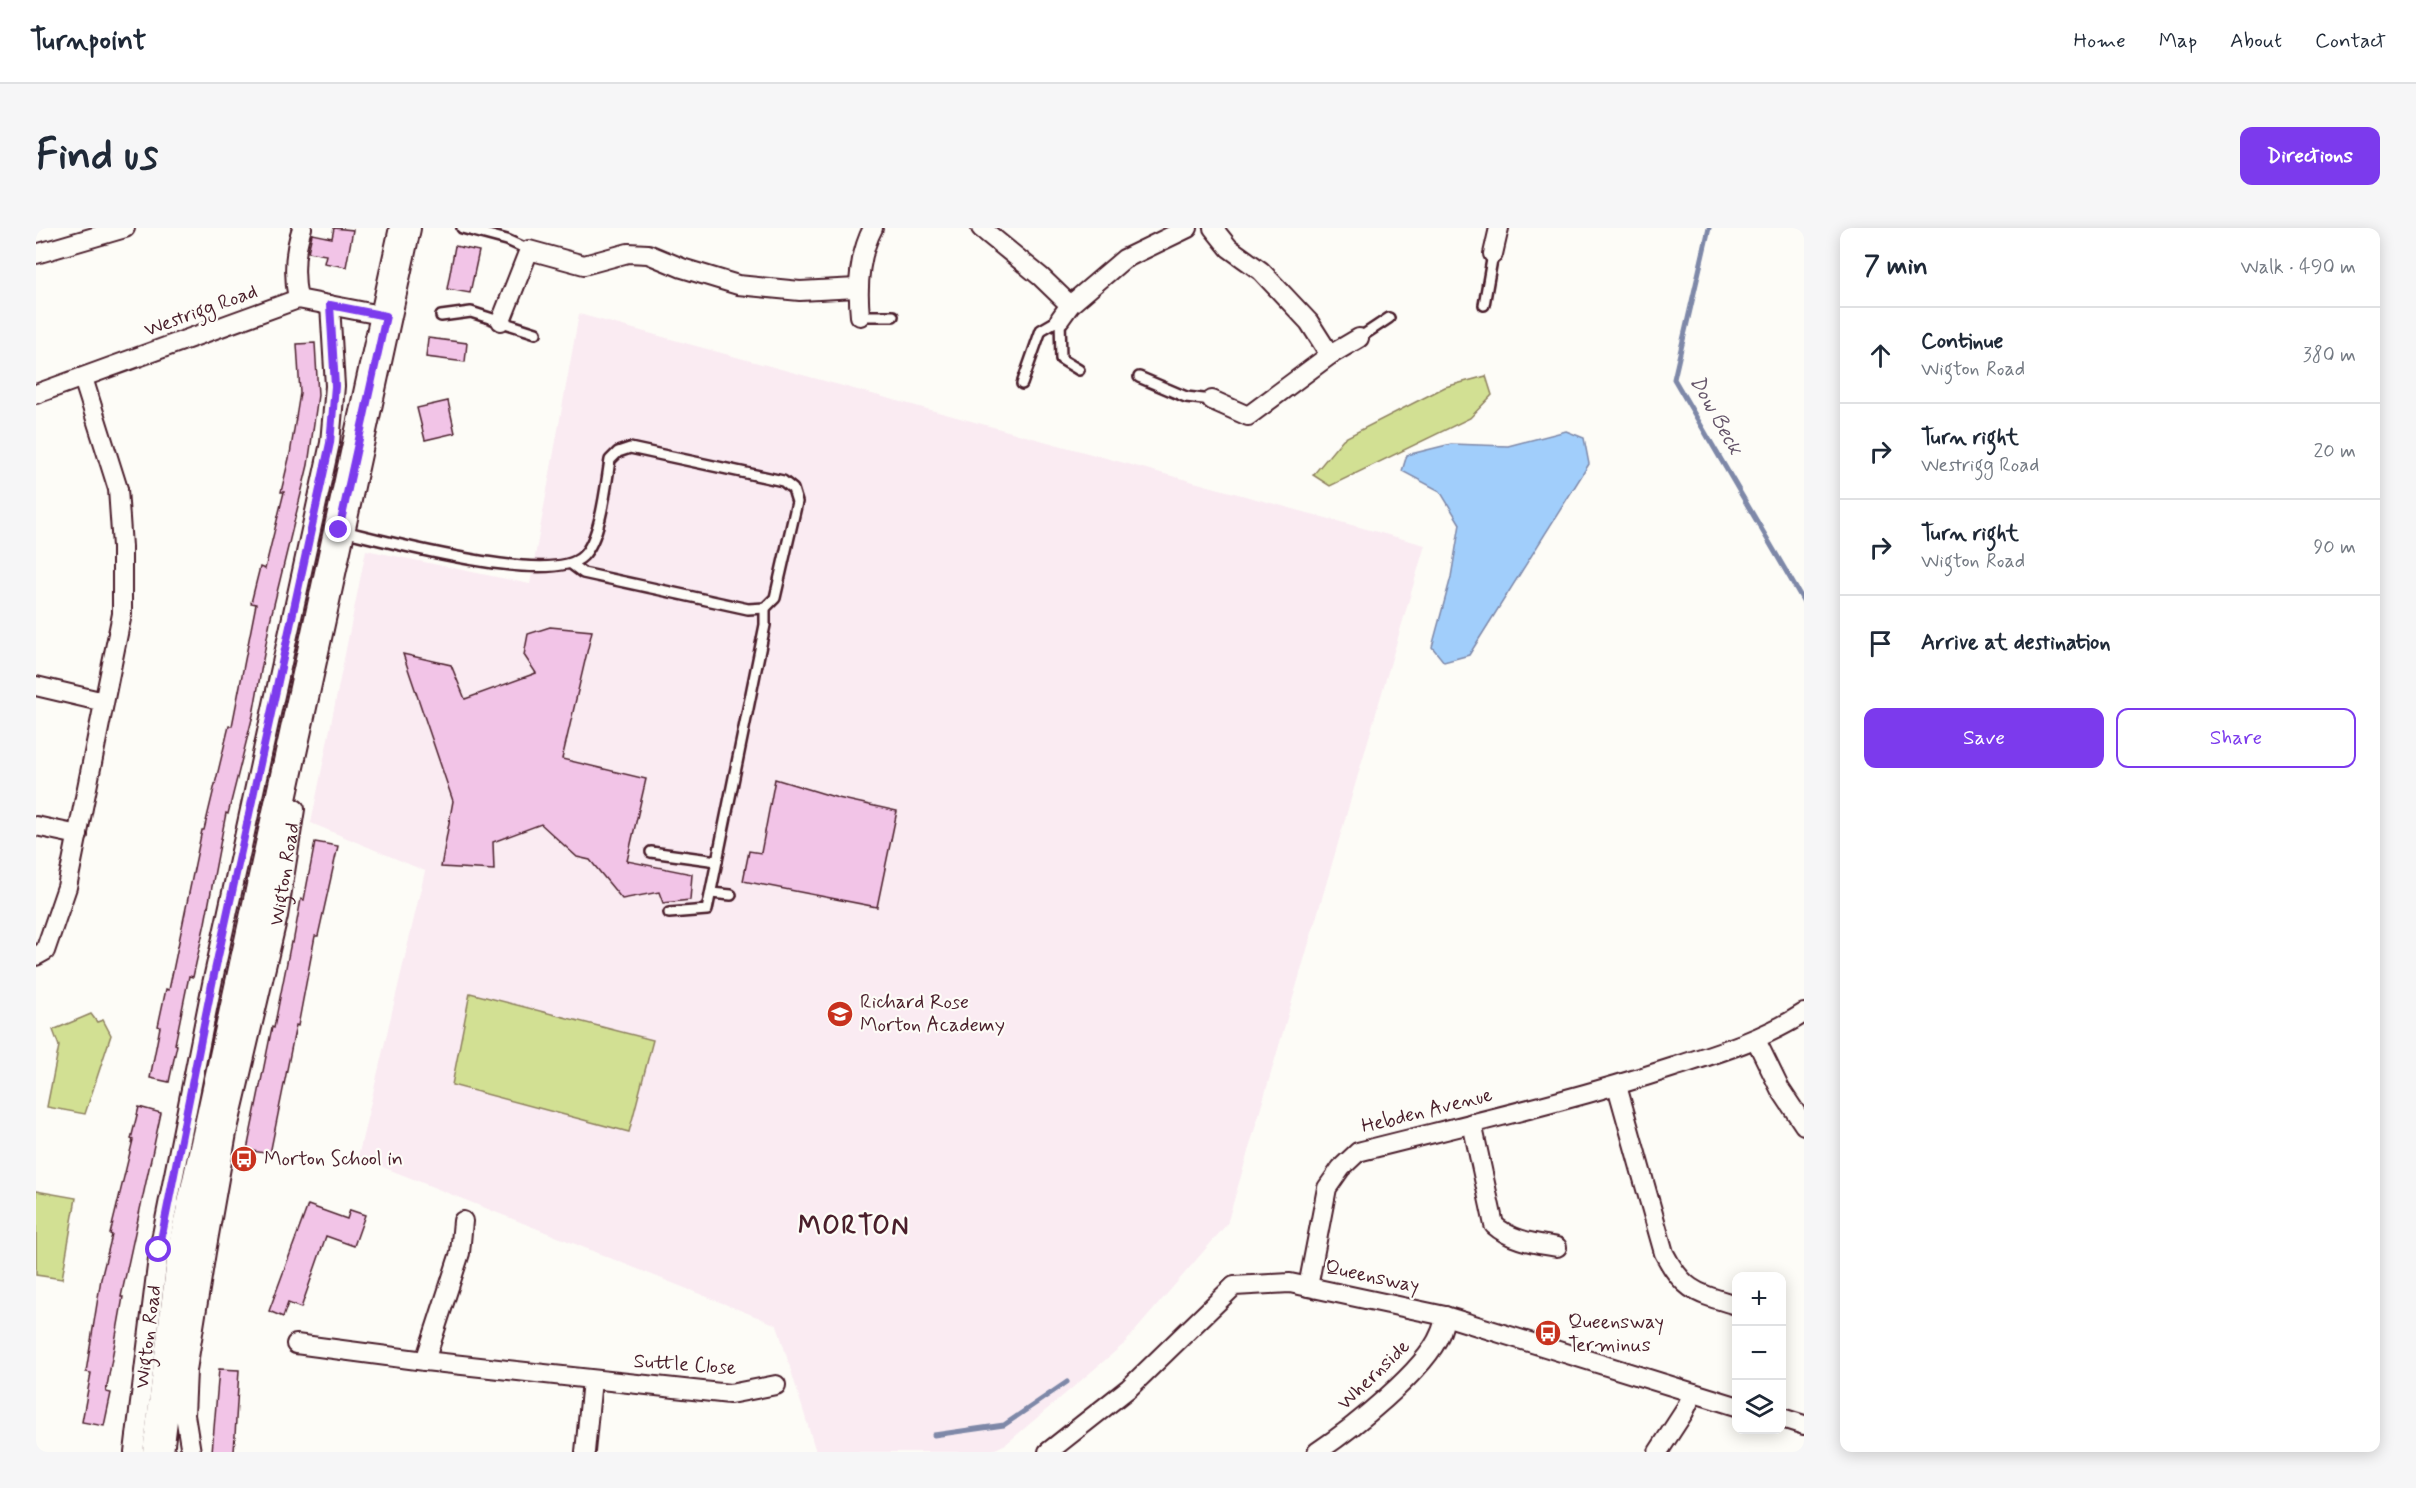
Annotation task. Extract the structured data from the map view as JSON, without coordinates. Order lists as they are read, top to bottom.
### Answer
{
  "streets": {
    "main road": ["Wigton Road"],
    "street": [
      "Westrigg Road",
      "Hebden Avenue",
      "Queensway",
      "Suttle Close",
      "Whernside"
    ]
  },
  "crossings": [
    ["Hebden Avenue", "Queensway"],
    ["Queensway", "Whernside"]
  ],
  "districts": ["MORTON"],
  "water": ["Dow Beck"],
  "places": {
    "school or university": ["Richard Rose Morton Academy"],
    "bus stop": ["Morton School in", "Queensway Terminus"]
  },
  "page": {
    "header": "Turnpoint",
    "nav": [
      "Home",
      "Map",
      "About",
      "Contact"
    ],
    "buttons": [
      "Directions",
      ["Save", "Share"]
    ],
    "title": "Find us",
    "heading": ["7 min", "Walk · 490 m"],
    "list": [
      ["Continue", "Wigton Road", "380 m"],
      ["Turn right", "Westrigg Road", "20 m"],
      ["Turn right", "Wigton Road", "90 m"],
      "Arrive at destination"
    ],
    "map_buttons": ["+", "−"]
  }
}
